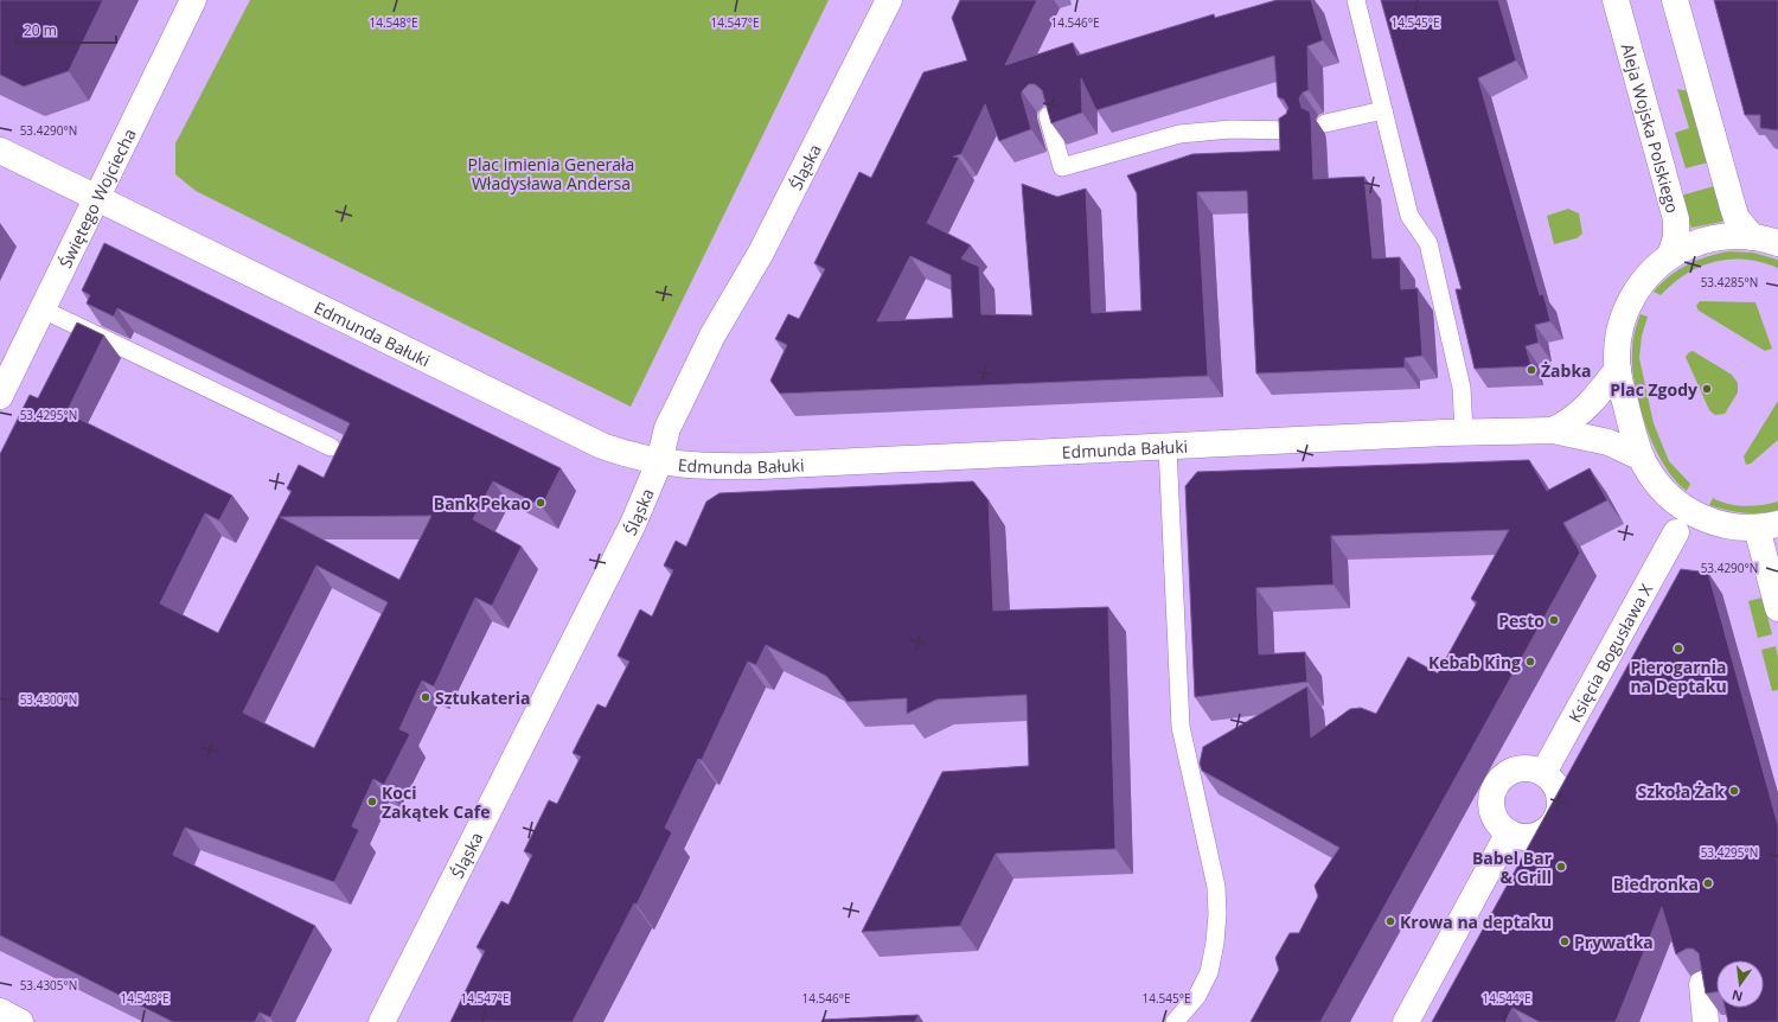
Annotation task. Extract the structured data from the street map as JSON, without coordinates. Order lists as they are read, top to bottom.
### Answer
{
  "streets": {
    "street": [
      "Aleja Wojska Polskiego",
      "Śląska",
      "Świętego Wojciecha",
      "Edmunda Bałuki",
      "Księcia Bogusława X"
    ]
  },
  "crossings": [
    ["Śląska", "Edmunda Bałuki"],
    ["Świętego Wojciecha", "Edmunda Bałuki"]
  ],
  "parks": ["Plac imienia Generała Władysława Andersa"],
  "places": [
    "Żabka",
    "Plac Zgody",
    "Bank Pekao",
    "Pesto",
    "Pierogarnia na Deptaku",
    "Kebab King",
    "Sztukateria",
    "Szkoła Żak",
    "Koci Zakątek Cafe",
    "Babel Bar & Grill",
    "Biedronka",
    "Krowa na deptaku",
    "Prywatka"
  ],
  "scale_bar": "20 m",
  "north": "bottom",
  "coordinates": [
    "14.548°E",
    "14.547°E",
    "14.546°E",
    "14.545°E",
    "53.4290°N",
    "53.4285°N",
    "53.4295°N",
    "53.4300°N",
    "53.4305°N",
    "14.544°E"
  ]
}
